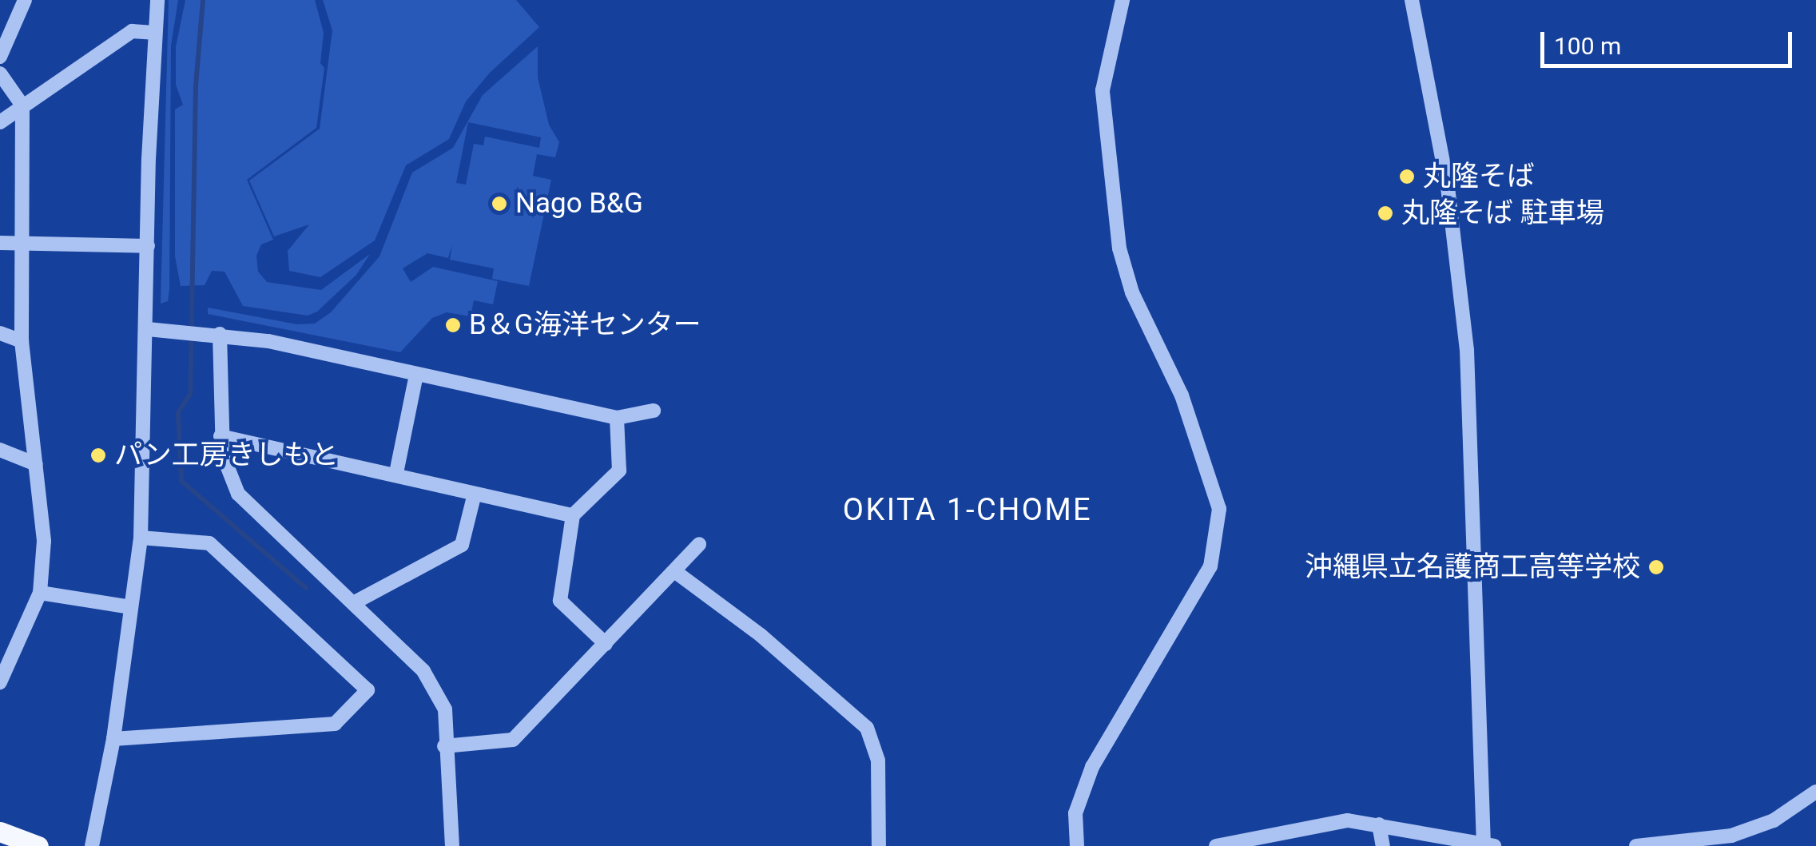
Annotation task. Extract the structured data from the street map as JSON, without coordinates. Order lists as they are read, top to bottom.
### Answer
{
  "districts": ["OKITA 1-CHOME"],
  "places": [
    "丸隆そば",
    "Nago B&G",
    "丸隆そば 駐車場",
    "B＆G海洋センター",
    "パン工房きしもと",
    "沖縄県立名護商工高等学校"
  ],
  "scale_bar": "100 m"
}
